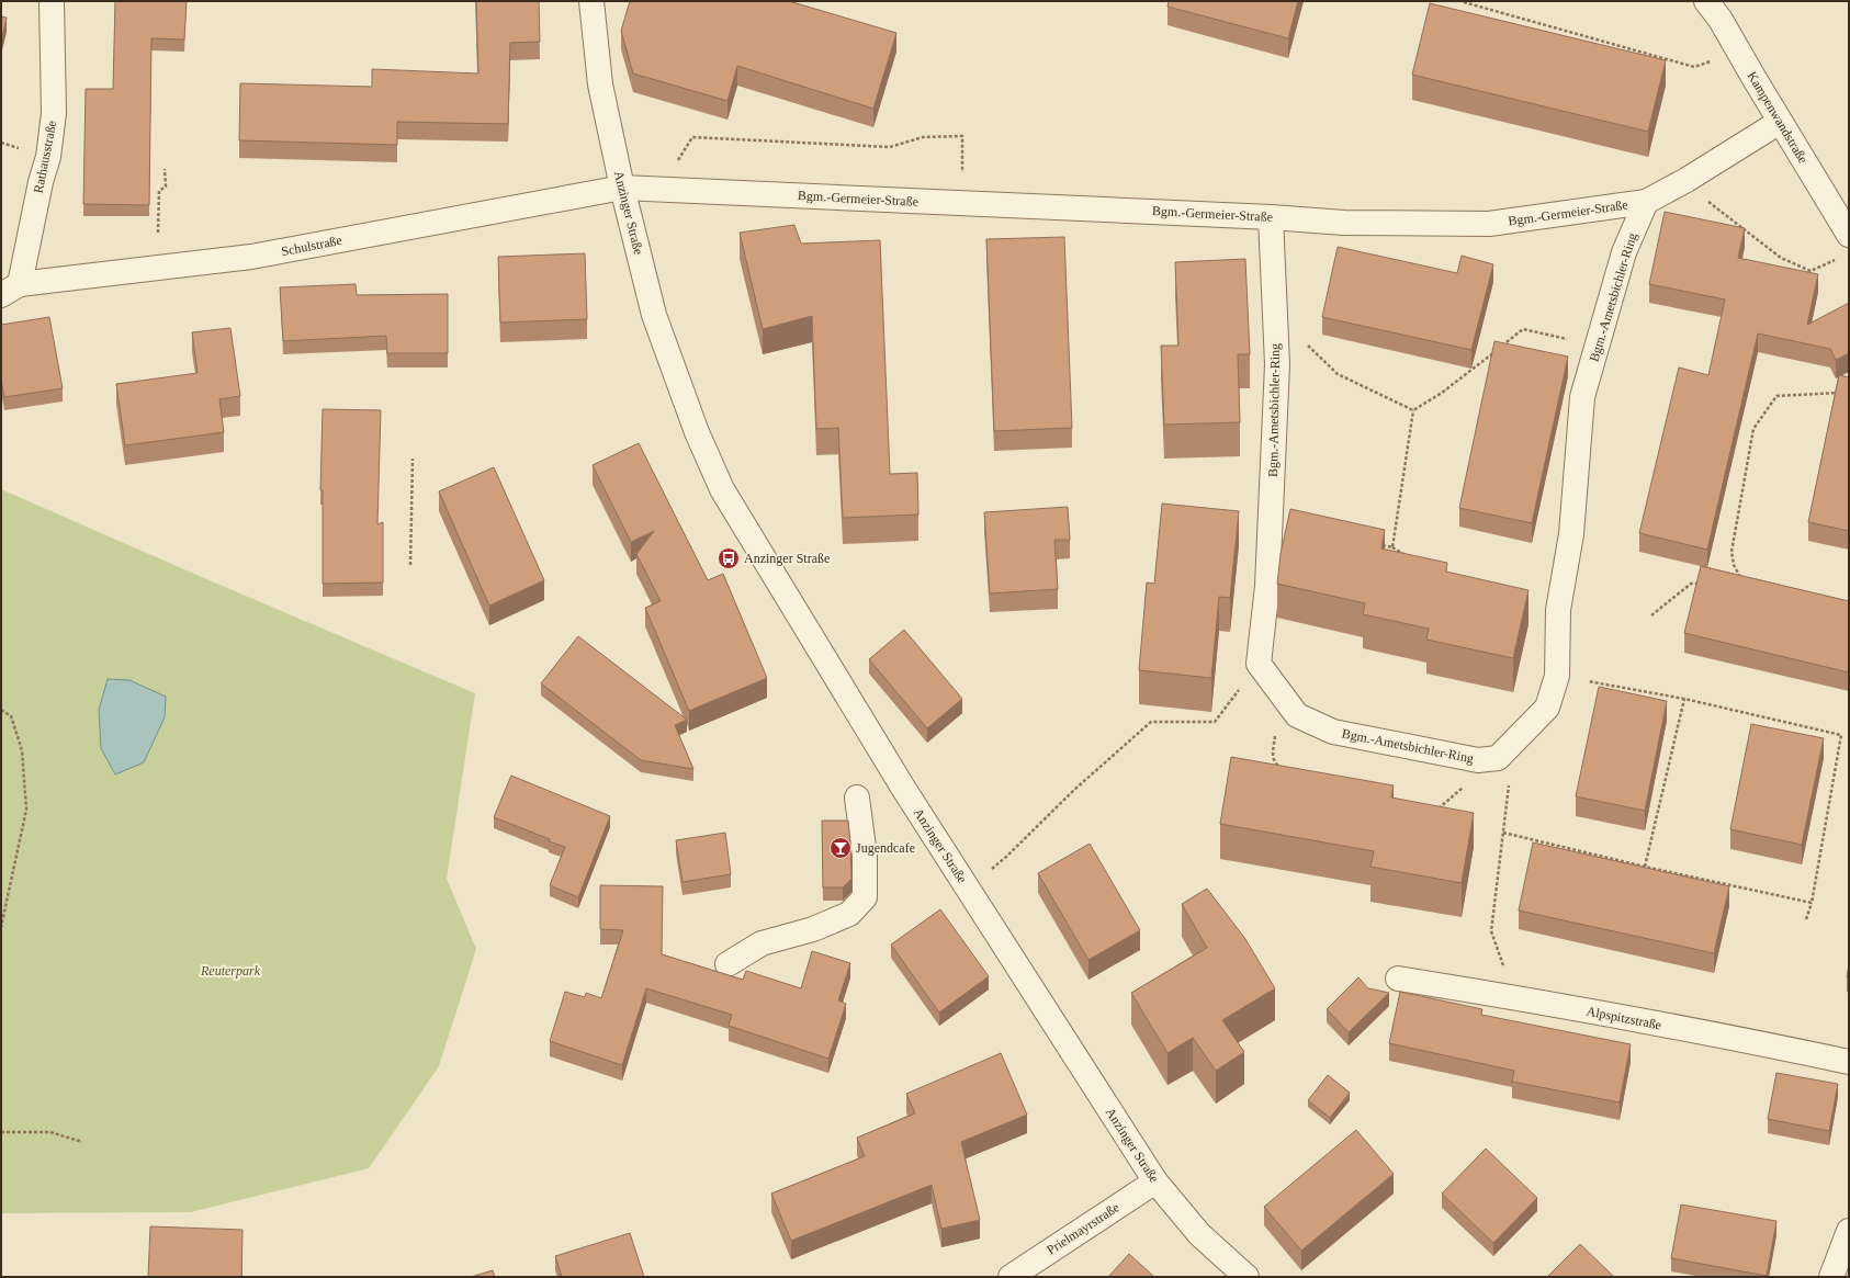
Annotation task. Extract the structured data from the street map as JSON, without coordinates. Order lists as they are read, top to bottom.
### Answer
{
  "streets": {
    "street": [
      "Kampenwandstraße",
      "Rathausstraße",
      "Bgm.-Germeier-Straße",
      "Anzinger Straße",
      "Schulstraße",
      "Bgm.-Ametsbichler-Ring",
      "Alpspitzstraße",
      "Prielmayrstraße"
    ]
  },
  "crossings": [
    ["Kampenwandstraße", "Bgm.-Germeier-Straße"],
    ["Rathausstraße", "Schulstraße"],
    ["Bgm.-Germeier-Straße", "Anzinger Straße"],
    ["Bgm.-Germeier-Straße", "Schulstraße"],
    ["Bgm.-Germeier-Straße", "Bgm.-Ametsbichler-Ring"],
    ["Anzinger Straße", "Schulstraße"],
    ["Anzinger Straße", "Prielmayrstraße"]
  ],
  "parks": ["Reuterpark"],
  "places": {
    "bus stop": ["Anzinger Straße"],
    "bar": ["Jugendcafe"]
  }
}
